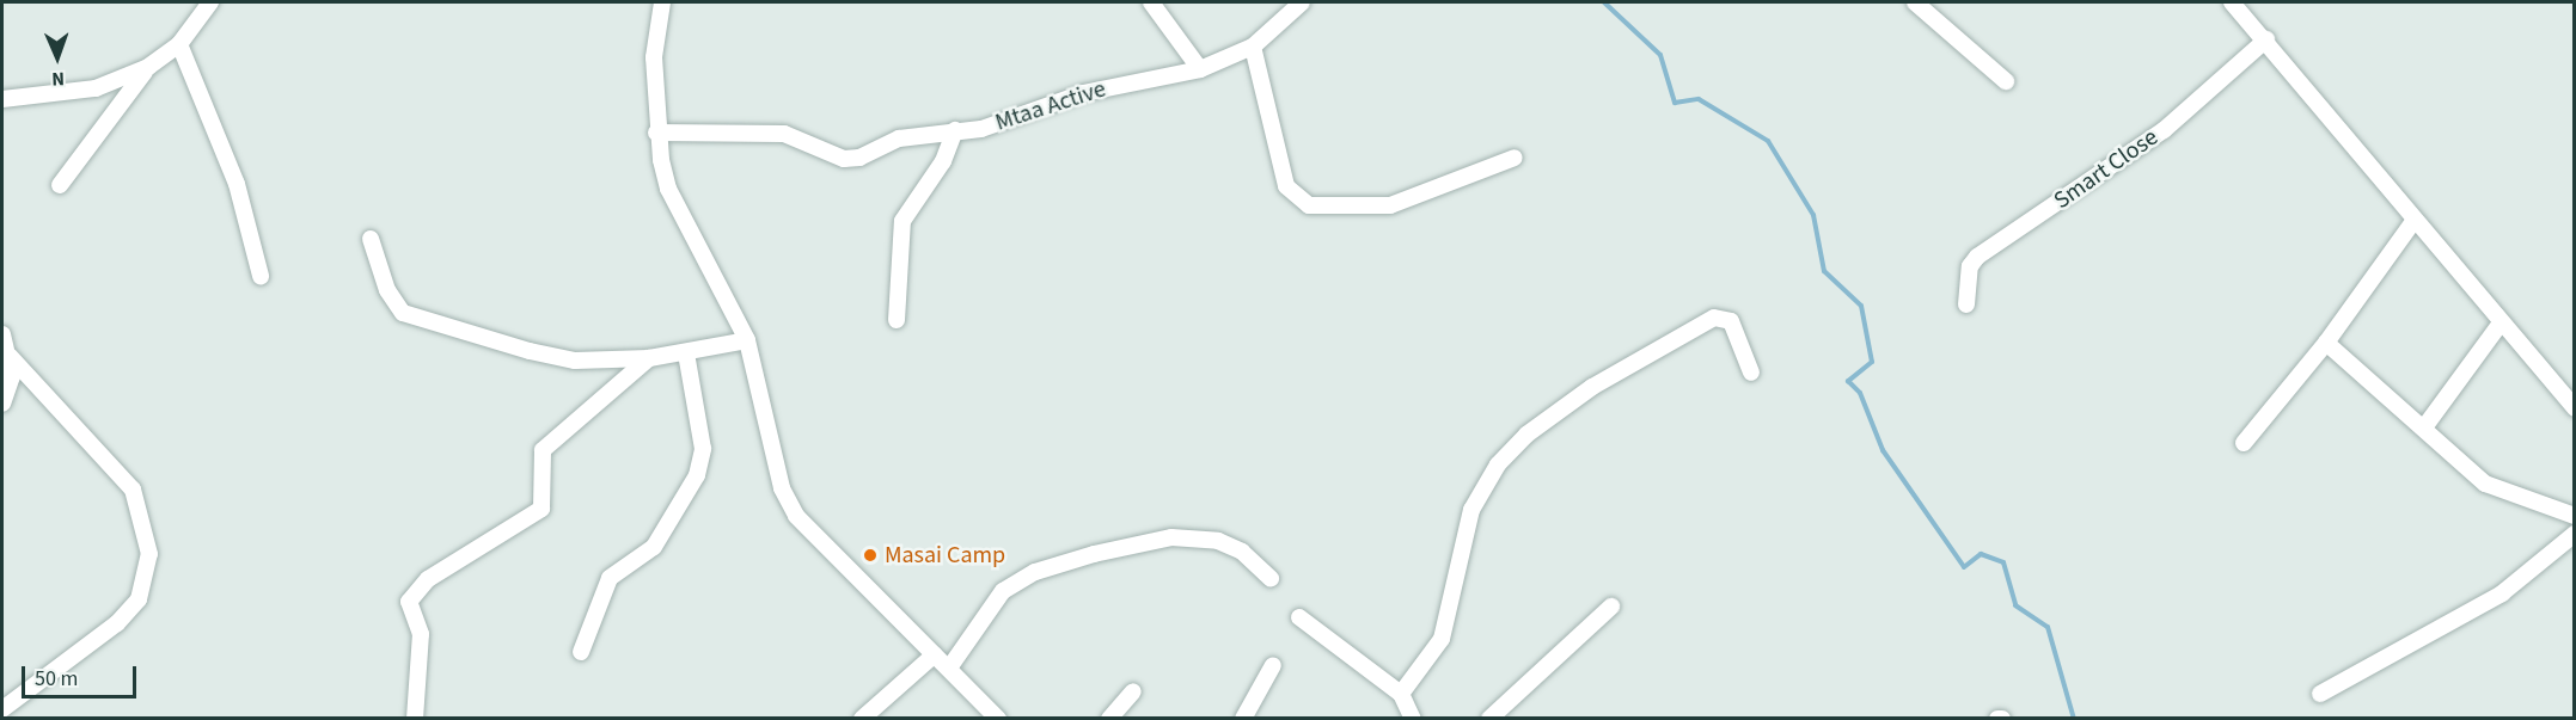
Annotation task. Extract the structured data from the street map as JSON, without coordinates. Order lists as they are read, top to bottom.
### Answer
{
  "streets": {
    "street": ["Mtaa Active", "Smart Close"]
  },
  "places": ["Masai Camp"],
  "scale_bar": "50 m",
  "north": "bottom"
}
